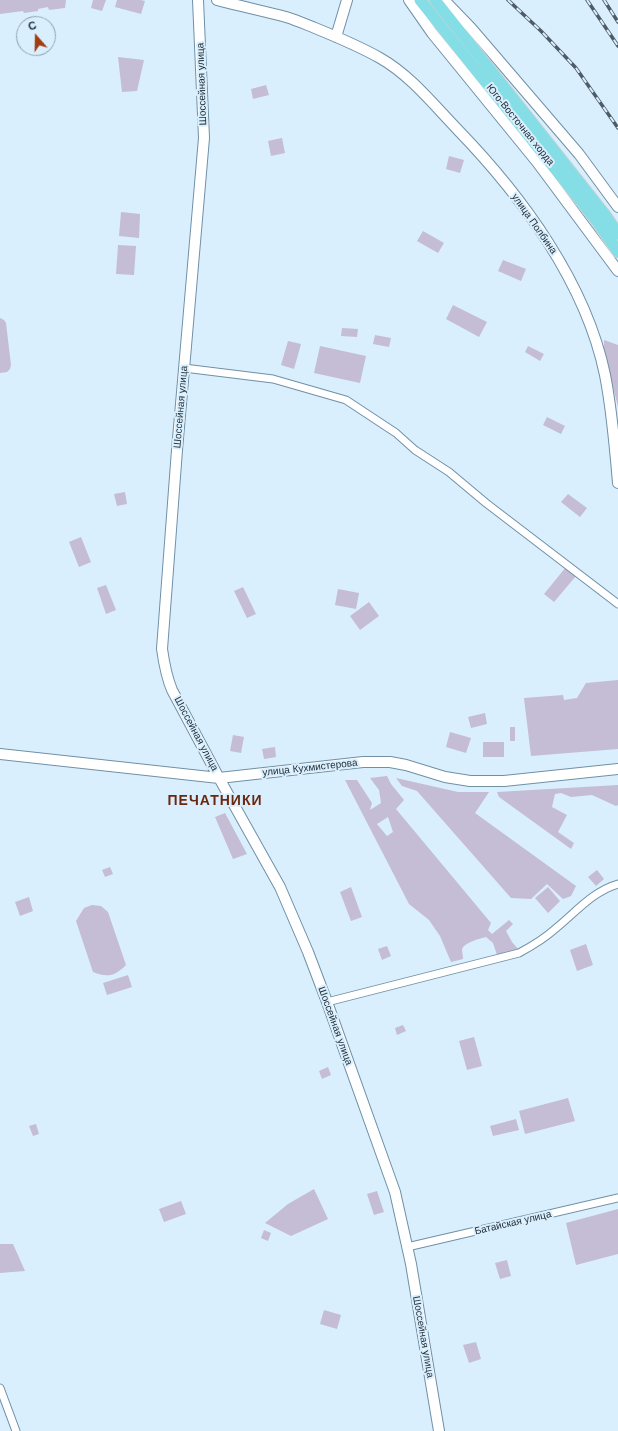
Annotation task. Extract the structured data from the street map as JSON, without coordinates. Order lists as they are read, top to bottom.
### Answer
{
  "streets": {
    "main road": [
      "Шоссейная улица",
      "Юго-Восточная хорда",
      "улица Полбина",
      "улица Кухмистерова"
    ],
    "street": ["Батайская улица"]
  },
  "crossings": [
    ["Шоссейная улица", "улица Кухмистерова"],
    ["Шоссейная улица", "Батайская улица"]
  ],
  "districts": ["ПЕЧАТНИКИ"],
  "north": "top"
}
